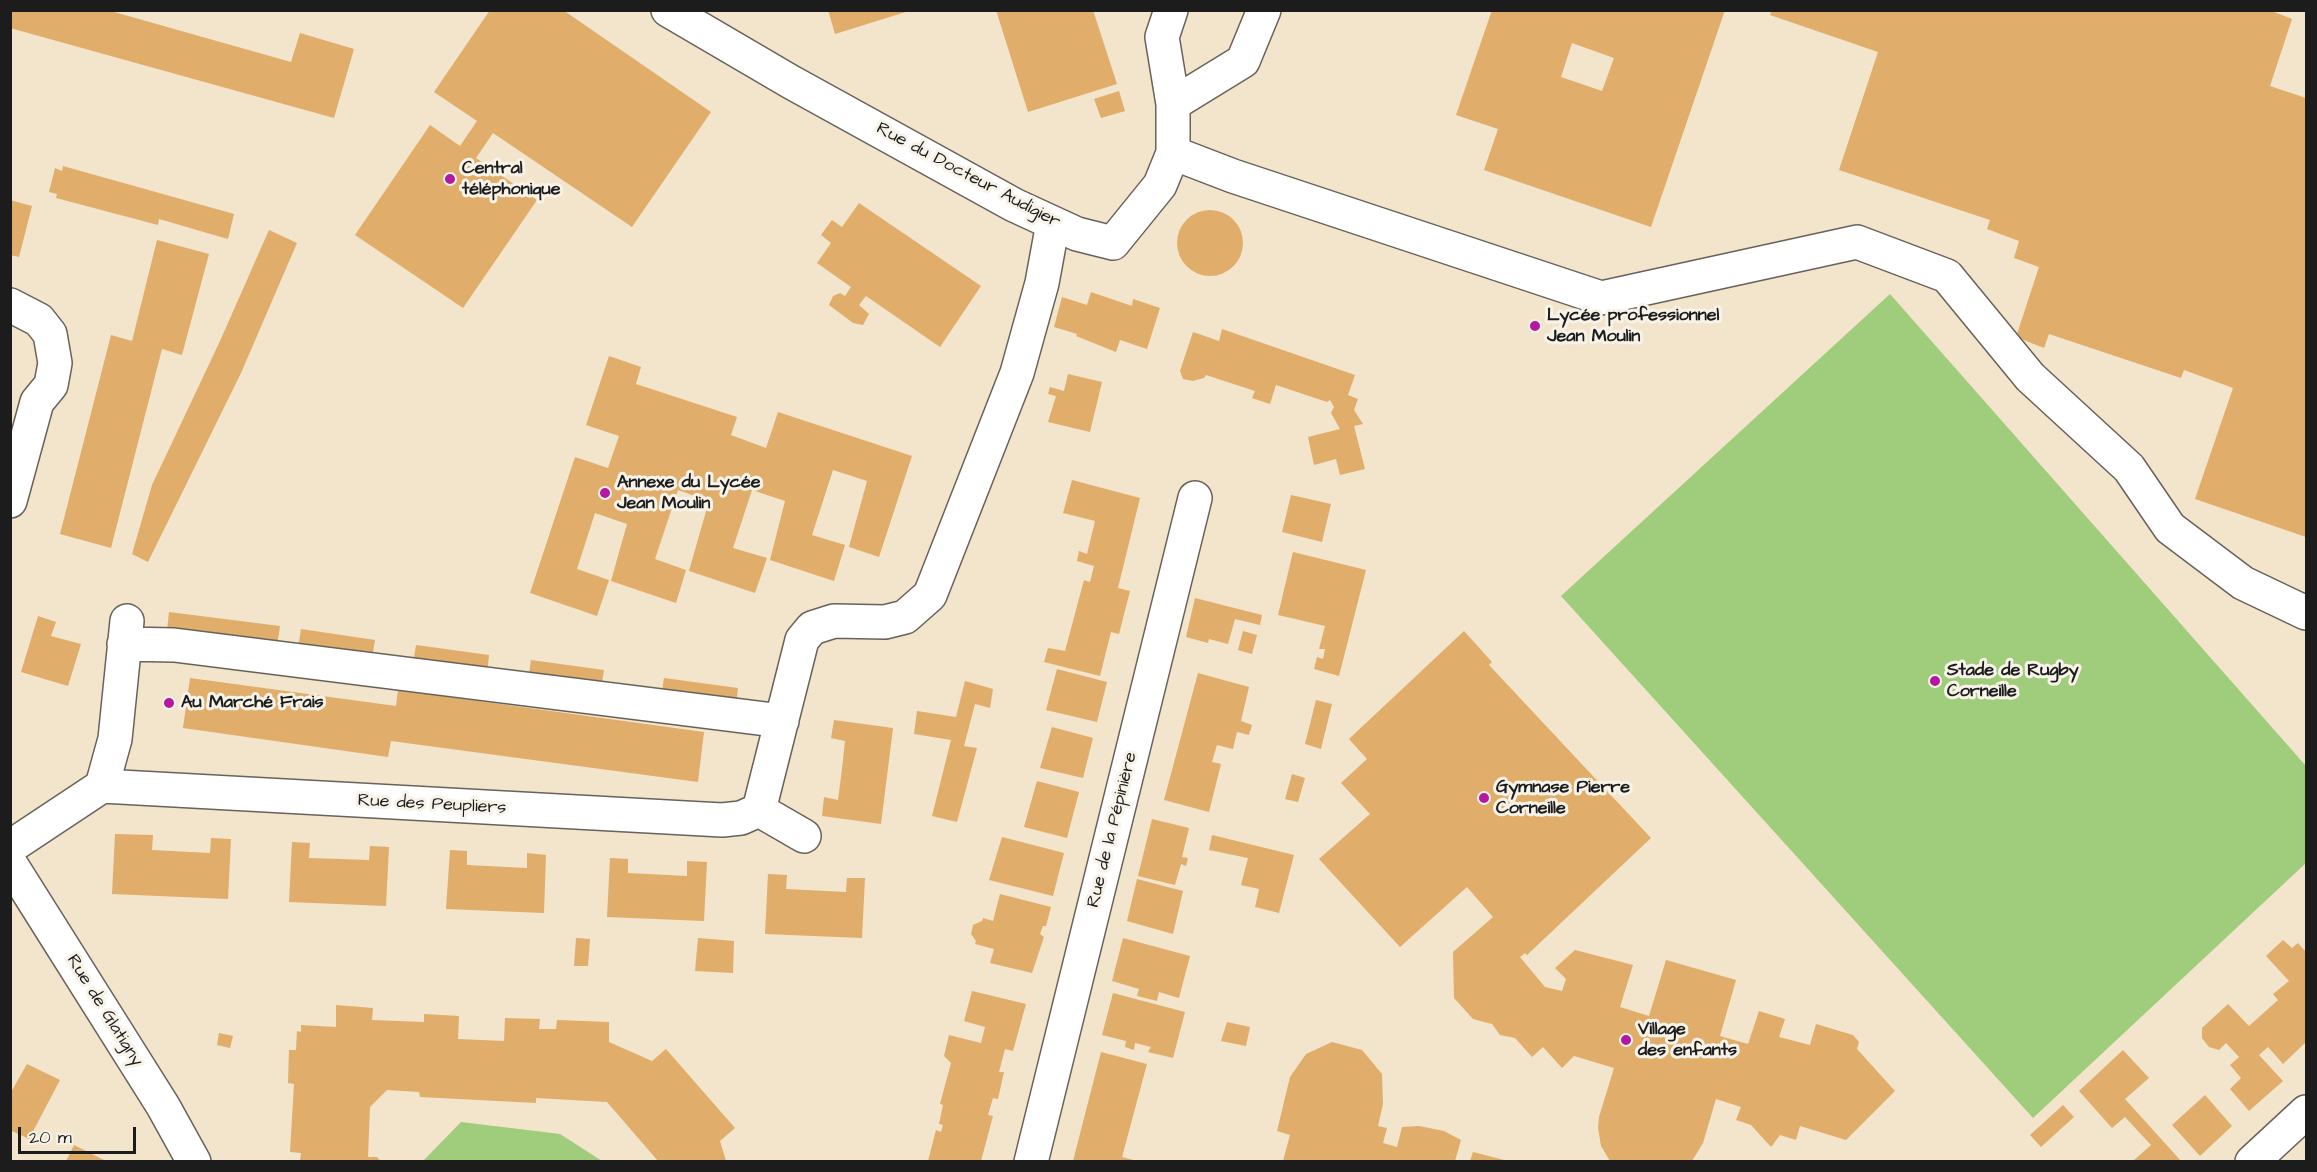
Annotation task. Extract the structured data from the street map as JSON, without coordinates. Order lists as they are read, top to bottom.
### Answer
{
  "streets": {
    "street": [
      "Rue du Docteur Audigier",
      "Rue des Peupliers",
      "Rue de la Pépinière",
      "Rue de Glatigny"
    ]
  },
  "places": [
    "Central téléphonique",
    "Lycée professionnel Jean Moulin",
    "Annexe du Lycée Jean Moulin",
    "Stade de Rugby Corneille",
    "Au Marché Frais",
    "Gymnase Pierre Corneille",
    "Village des enfants"
  ],
  "scale_bar": "20 m"
}
